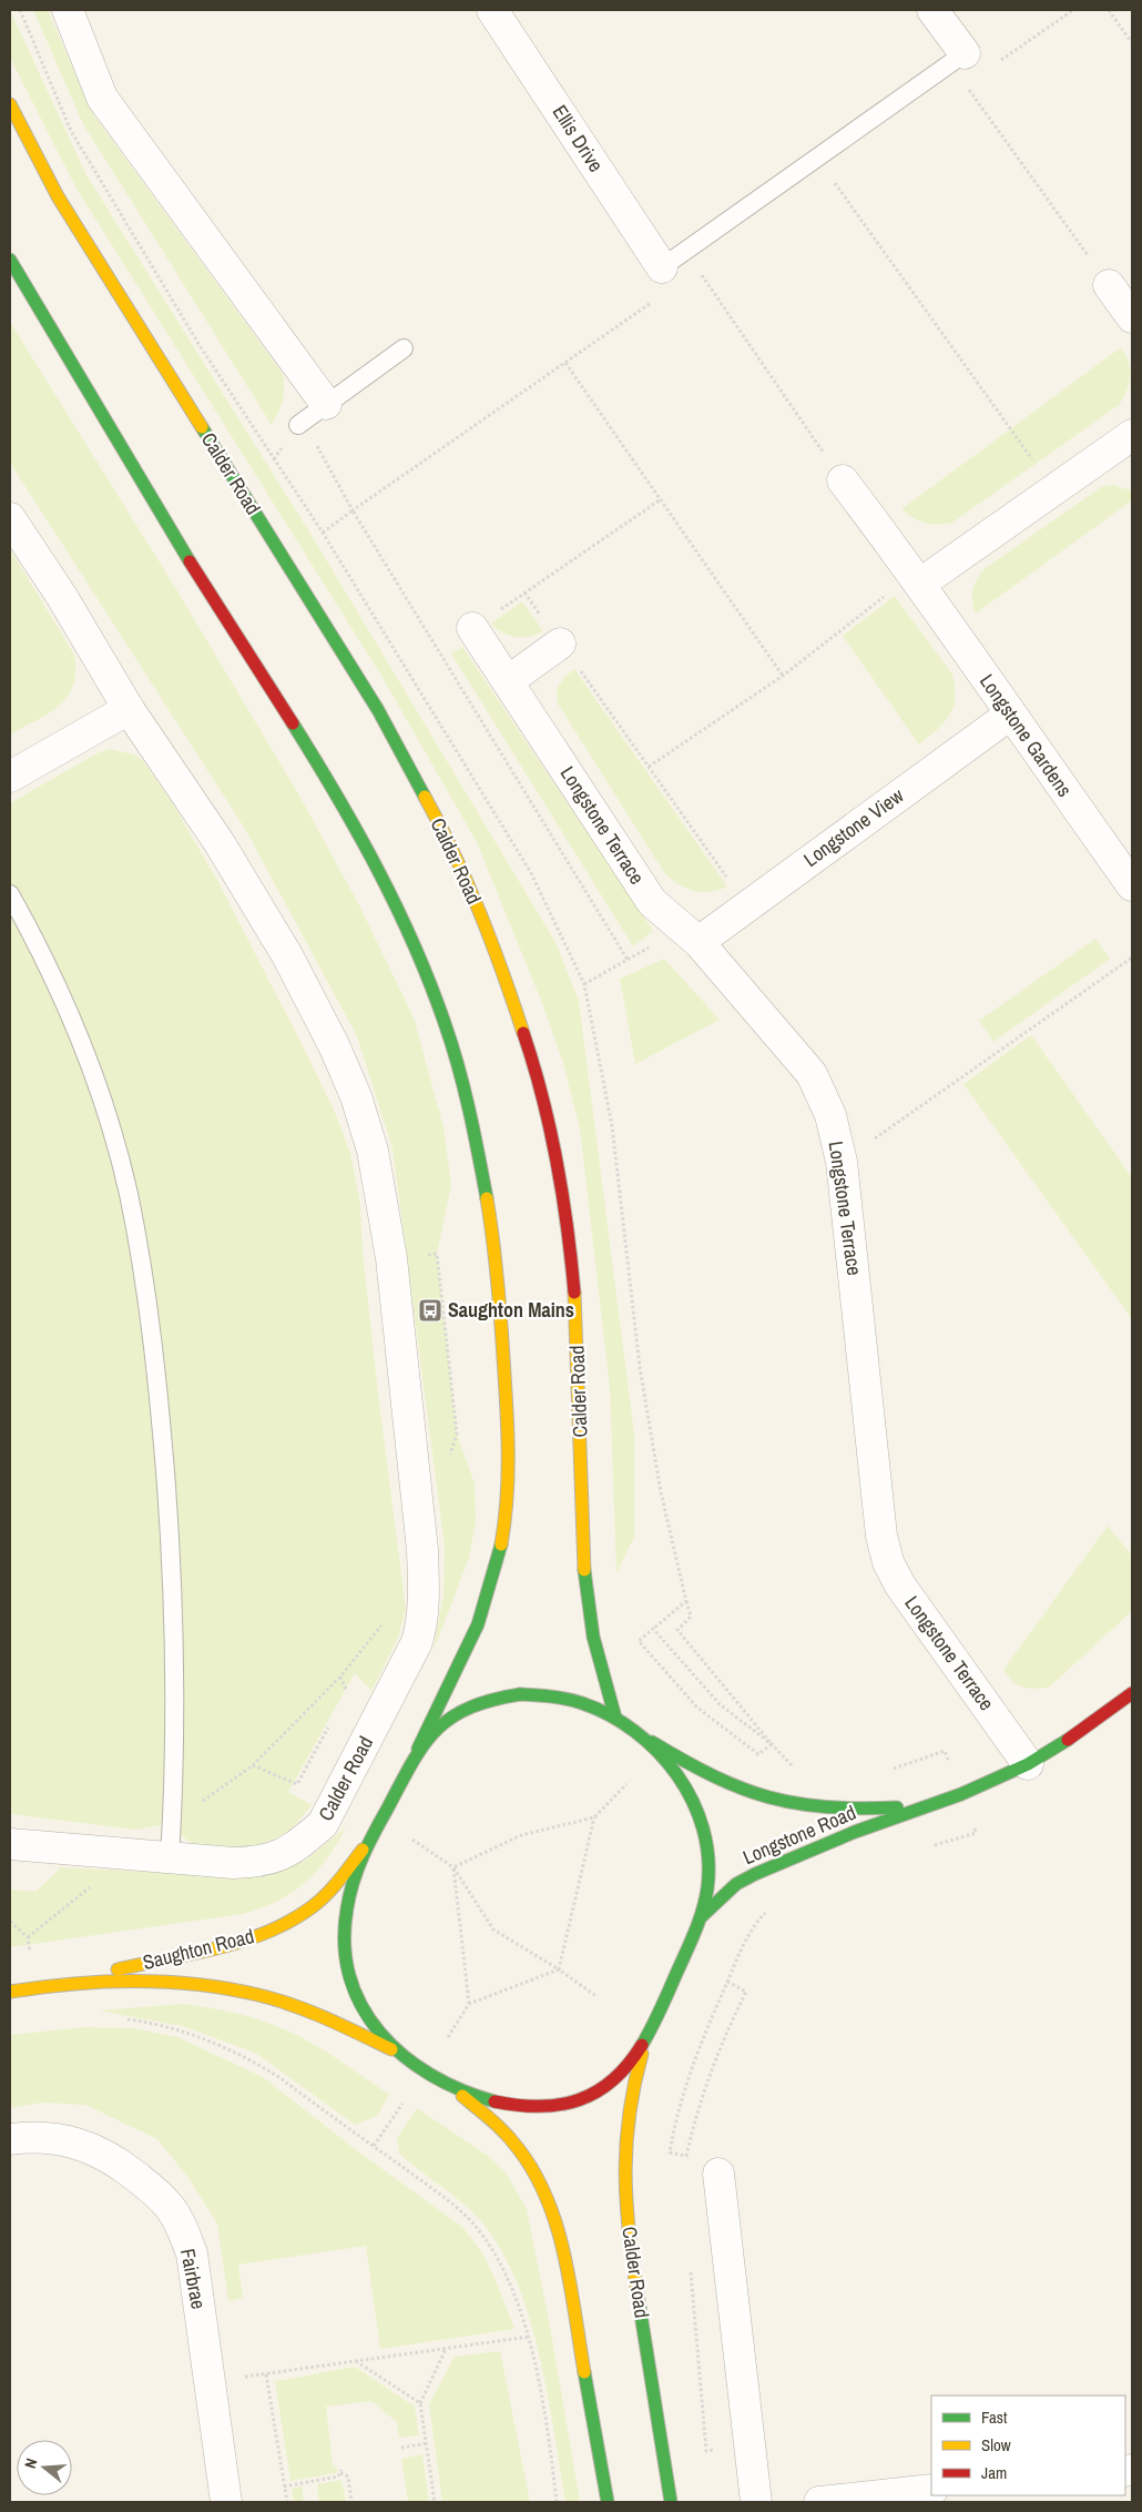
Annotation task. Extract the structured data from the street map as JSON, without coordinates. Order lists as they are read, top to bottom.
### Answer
{
  "streets": {
    "main road": ["Calder Road", "Longstone Road", "Saughton Road"],
    "street": [
      "Ellis Drive",
      "Longstone Gardens",
      "Longstone Terrace",
      "Longstone View",
      "Fairbrae"
    ]
  },
  "crossings": [
    ["Longstone Gardens", "Longstone View"],
    ["Longstone Terrace", "Longstone View"],
    ["Longstone Terrace", "Longstone Road"]
  ],
  "places": {
    "bus stop": ["Saughton Mains"]
  },
  "legend": ["Fast", "Slow", "Jam"],
  "north": "left"
}
